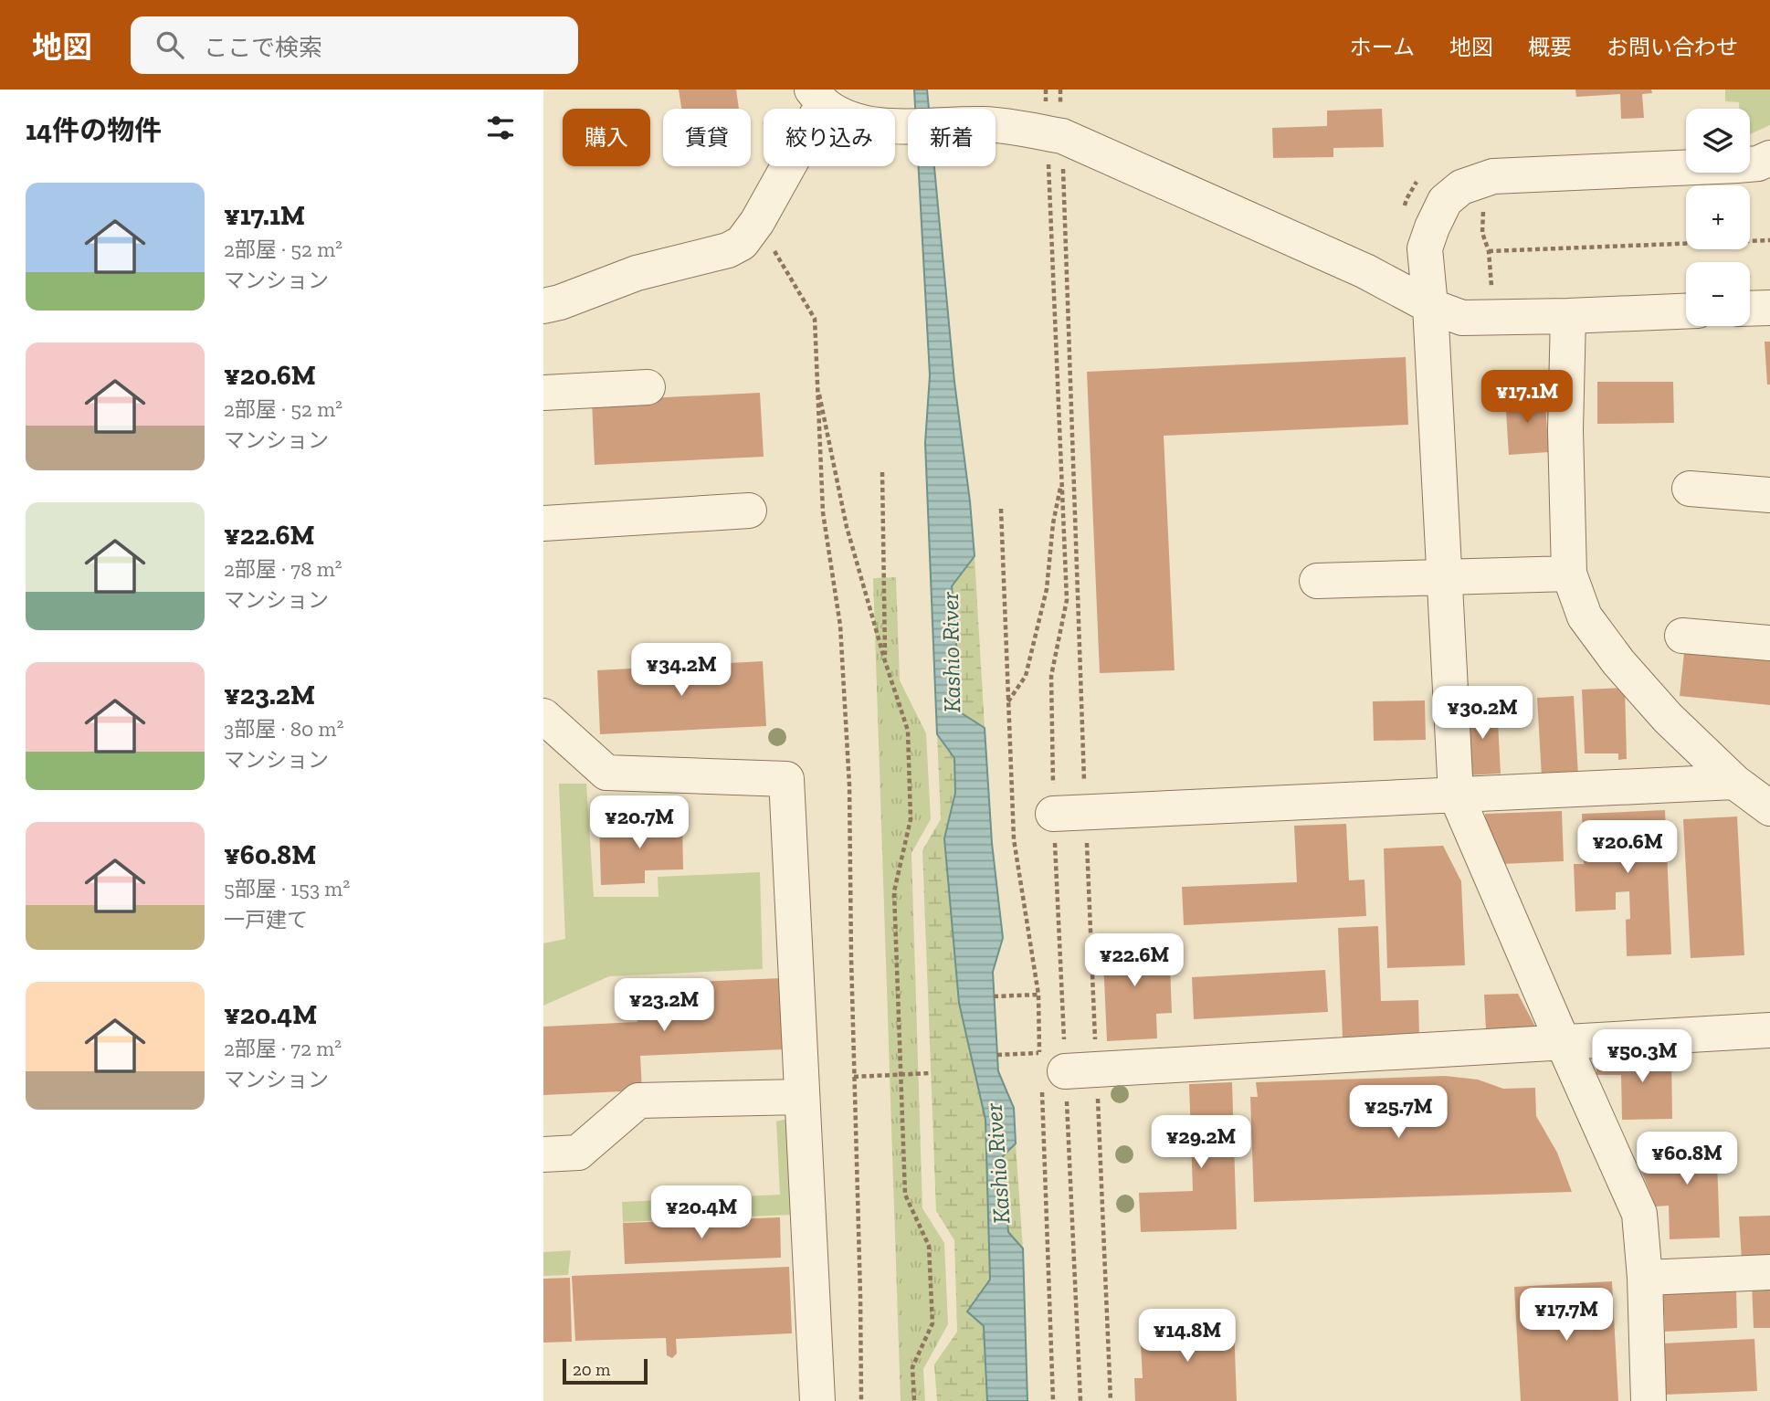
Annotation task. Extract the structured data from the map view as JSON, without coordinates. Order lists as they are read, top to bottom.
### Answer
{
  "water": ["Kashio River"],
  "scale_bar": "20 m",
  "page": {
    "header": "地図",
    "search": "ここで検索",
    "nav": [
      "ホーム",
      "地図",
      "概要",
      "お問い合わせ"
    ],
    "heading": "14件の物件",
    "map_buttons": ["+", "−"],
    "chip": [
      "購入",
      "賃貸",
      "絞り込み",
      "新着"
    ],
    "list": [
      {
        "name": "¥17.1M",
        "note": "2部屋 · 52 m² · マンション"
      },
      {
        "name": "¥20.6M",
        "note": "2部屋 · 52 m² · マンション"
      },
      {
        "name": "¥22.6M",
        "note": "2部屋 · 78 m² · マンション"
      },
      {
        "name": "¥23.2M",
        "note": "3部屋 · 80 m² · マンション"
      },
      {
        "name": "¥60.8M",
        "note": "5部屋 · 153 m² · 一戸建て"
      },
      {
        "name": "¥20.4M",
        "note": "2部屋 · 72 m² · マンション"
      }
    ],
    "price": [
      "¥17.1M",
      "¥34.2M",
      "¥30.2M",
      "¥20.7M",
      "¥20.6M",
      "¥22.6M",
      "¥23.2M",
      "¥50.3M",
      "¥25.7M",
      "¥29.2M",
      "¥60.8M",
      "¥20.4M",
      "¥17.7M",
      "¥14.8M"
    ],
    "scale": "20 m"
  }
}
